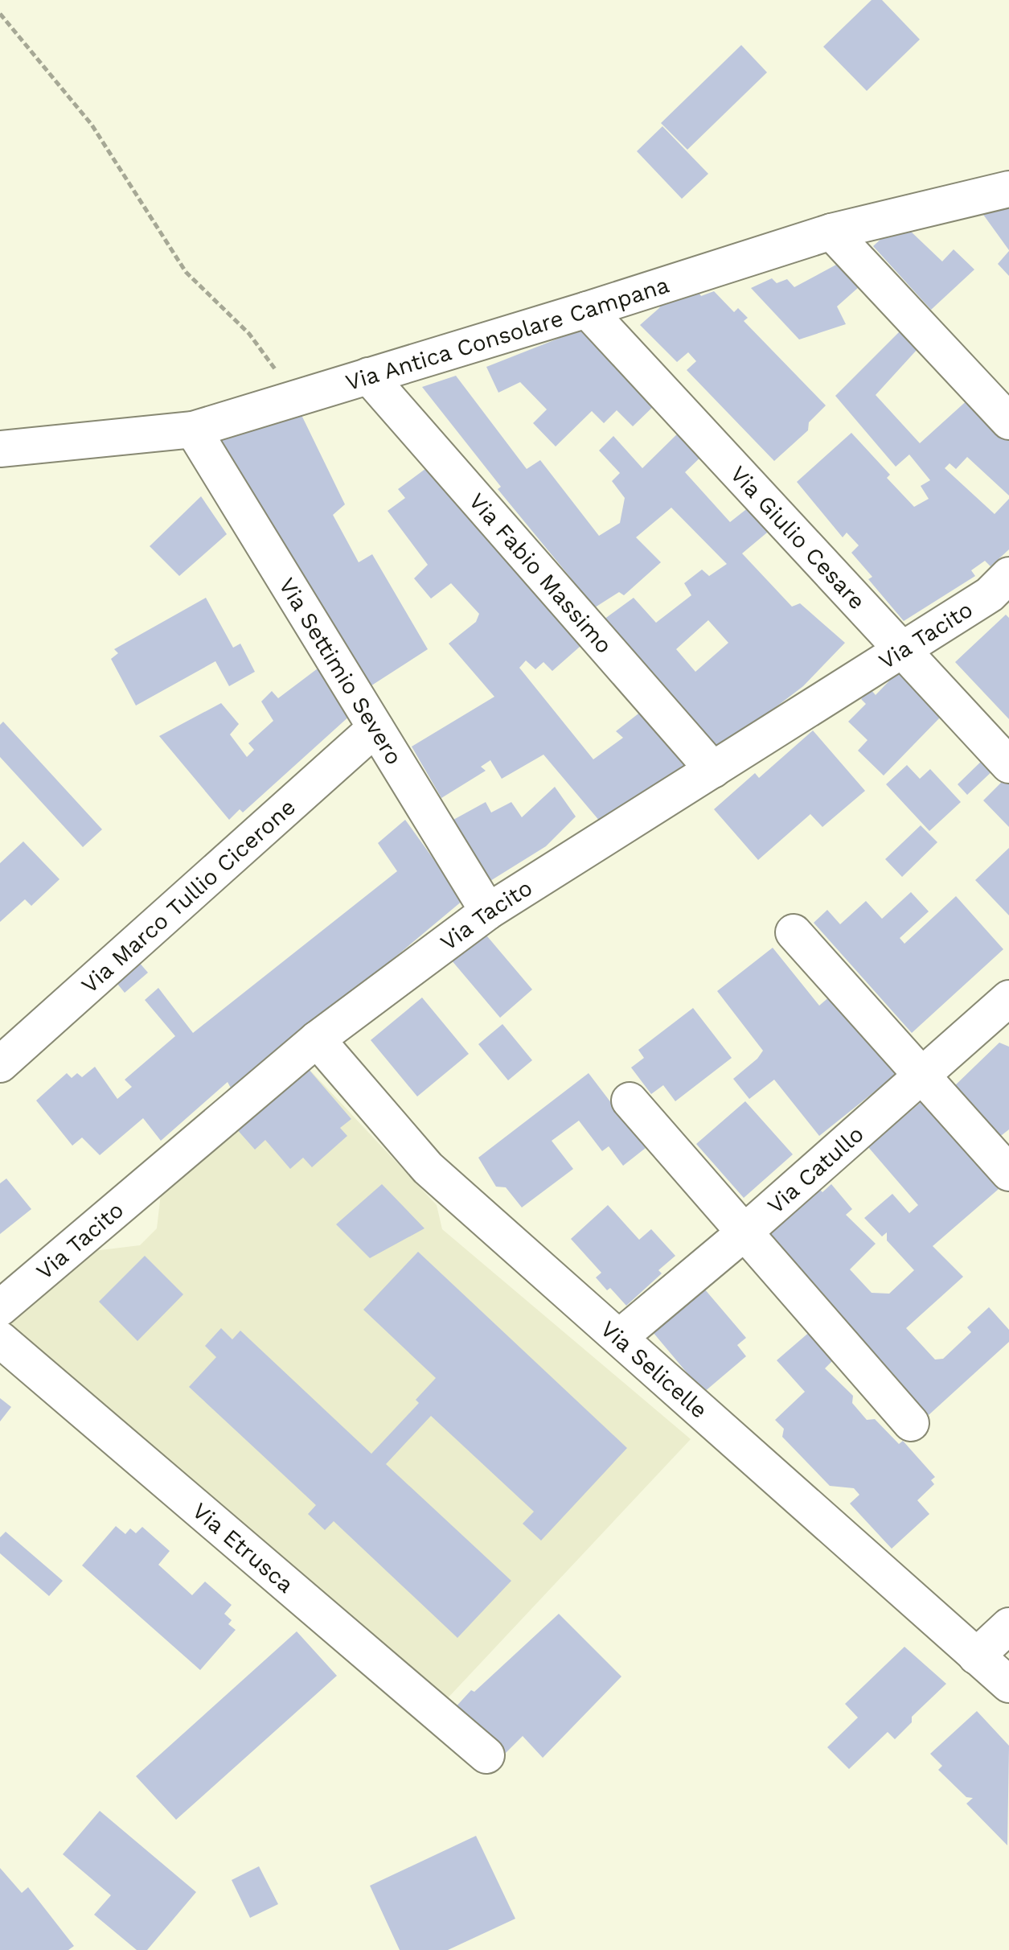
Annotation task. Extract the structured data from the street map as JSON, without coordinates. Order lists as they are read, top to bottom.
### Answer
{
  "streets": {
    "street": [
      "Via Antica Consolare Campana",
      "Via Giulio Cesare",
      "Via Fabio Massimo",
      "Via Tacito",
      "Via Settimio Severo",
      "Via Marco Tullio Cicerone",
      "Via Catullo",
      "Via Selicelle",
      "Via Etrusca"
    ]
  },
  "crossings": [
    ["Via Antica Consolare Campana", "Via Giulio Cesare"],
    ["Via Antica Consolare Campana", "Via Fabio Massimo"],
    ["Via Antica Consolare Campana", "Via Settimio Severo"],
    ["Via Giulio Cesare", "Via Tacito"],
    ["Via Fabio Massimo", "Via Tacito"],
    ["Via Tacito", "Via Settimio Severo"],
    ["Via Tacito", "Via Selicelle"],
    ["Via Settimio Severo", "Via Marco Tullio Cicerone"],
    ["Via Catullo", "Via Selicelle"]
  ]
}
